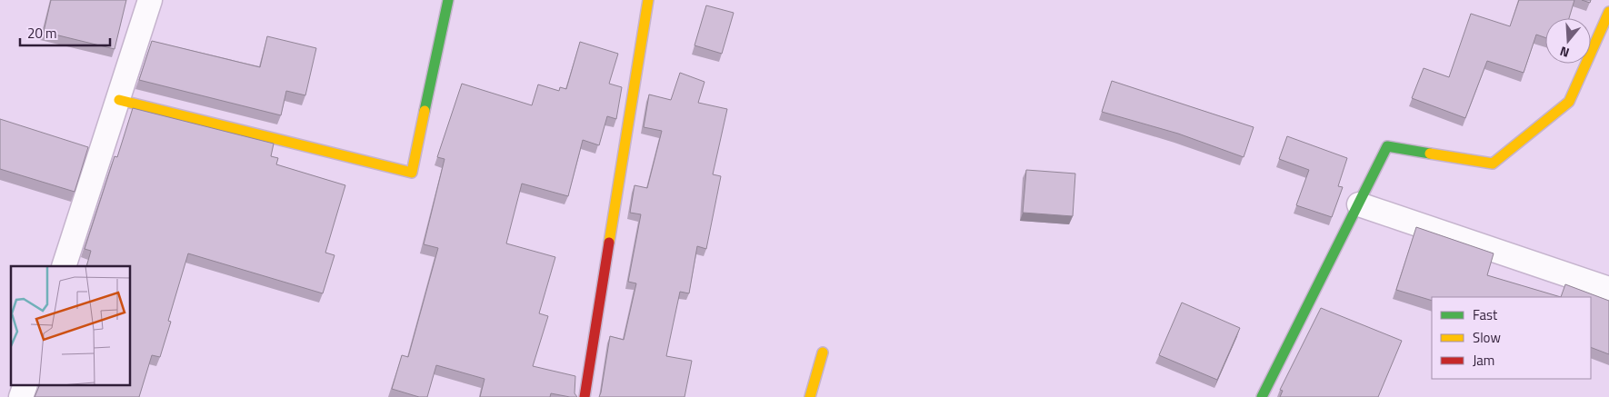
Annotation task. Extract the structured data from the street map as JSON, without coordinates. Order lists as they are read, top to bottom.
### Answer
{
  "legend": ["Fast", "Slow", "Jam"],
  "scale_bar": "20 m",
  "north": "bottom"
}
